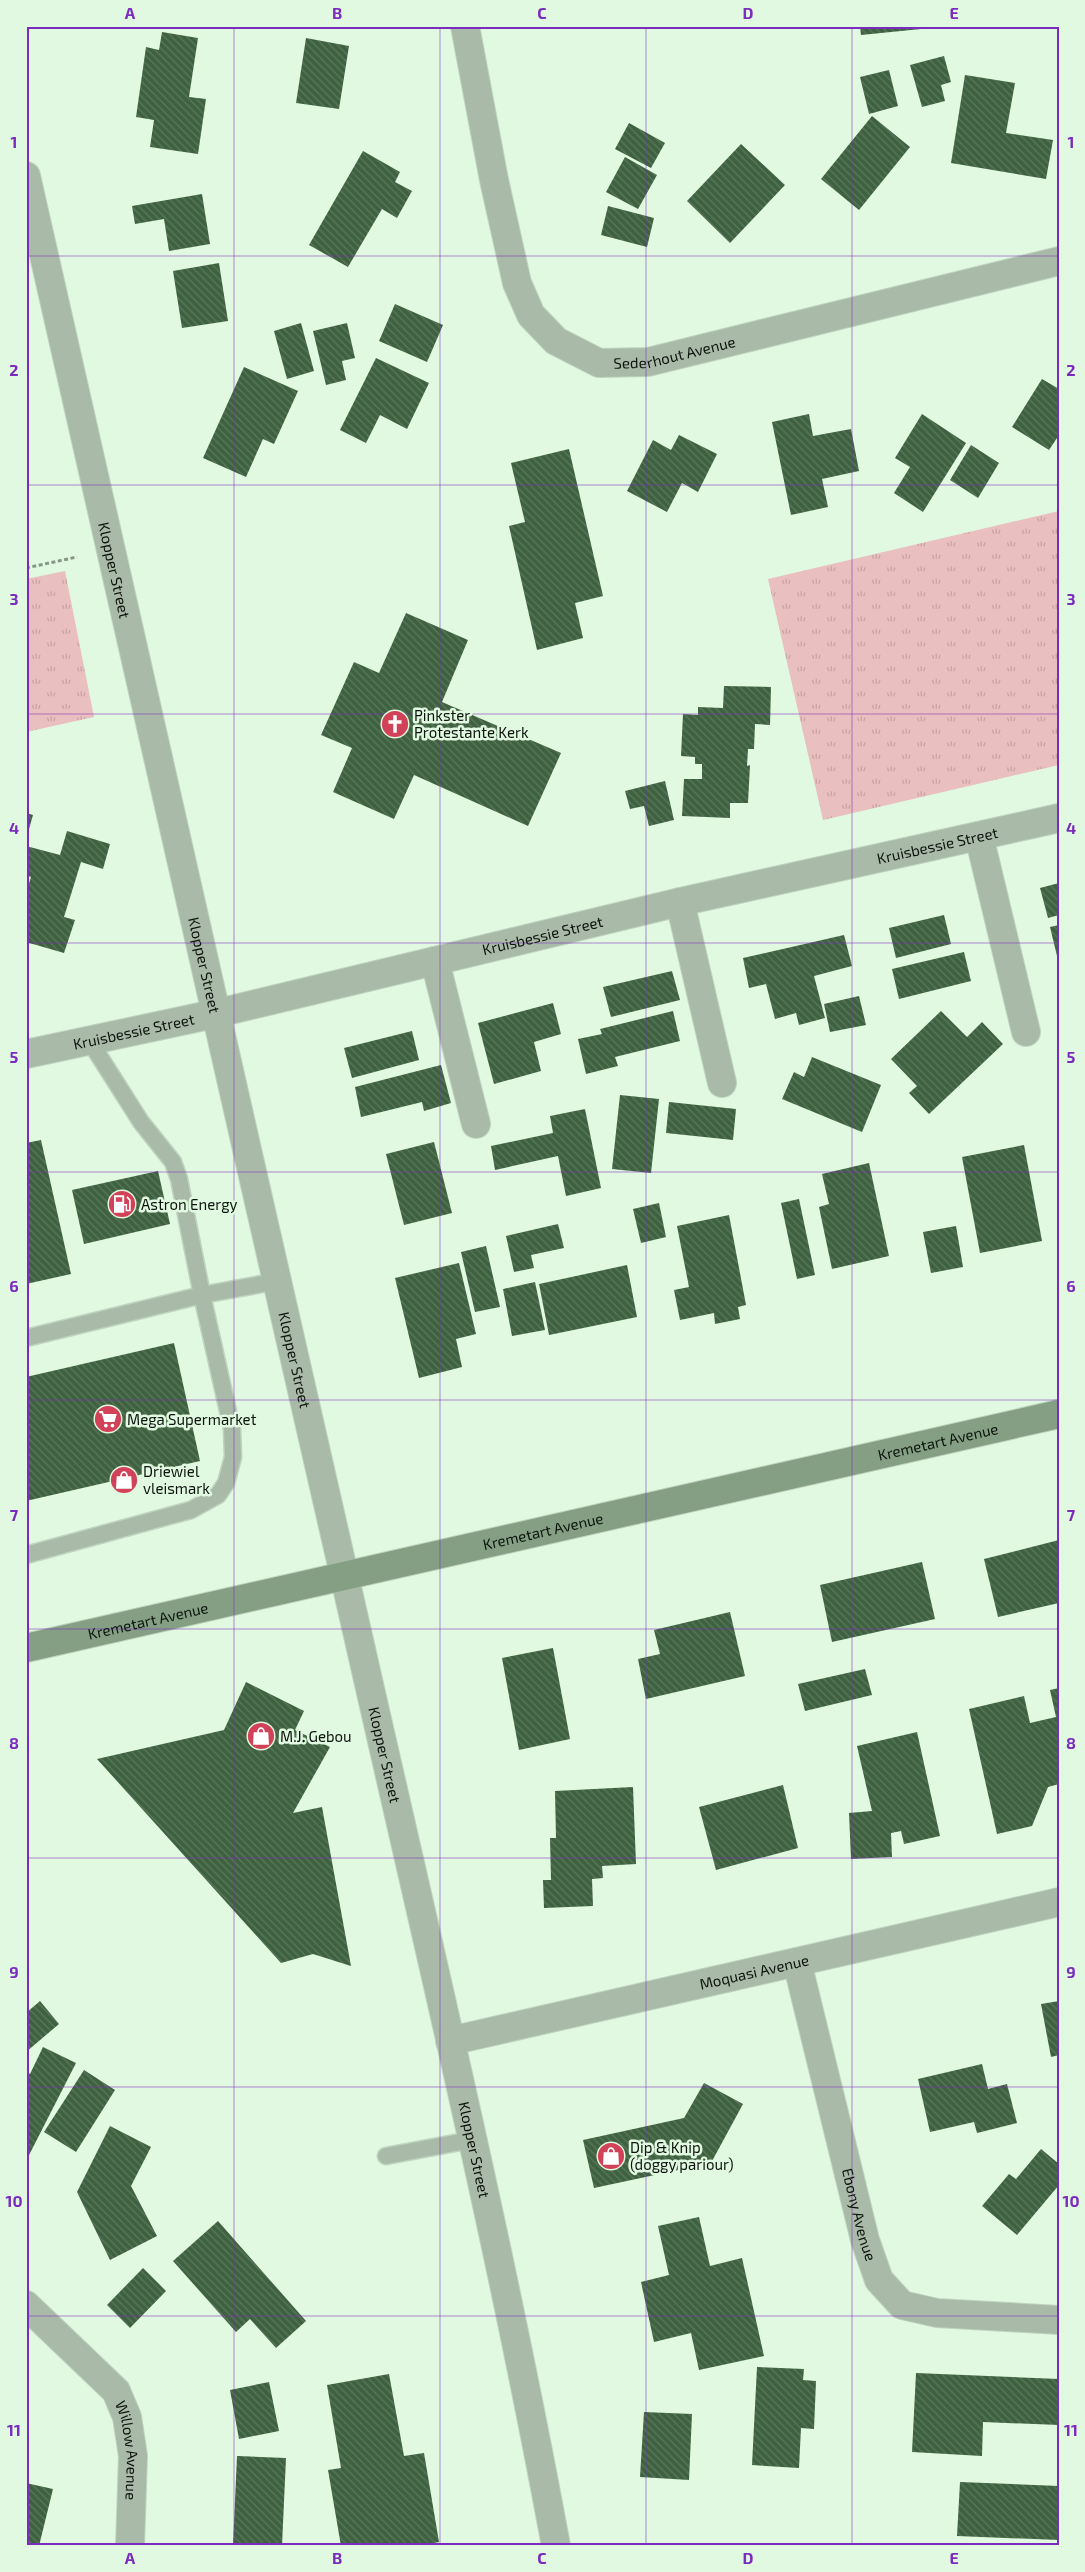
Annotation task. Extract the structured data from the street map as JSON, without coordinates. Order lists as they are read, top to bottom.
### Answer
{
  "streets": {
    "street": [
      "Sederhout Avenue",
      "Klopper Street",
      "Kruisbessie Street",
      "Kremetart Avenue",
      "Moquasi Avenue",
      "Ebony Avenue",
      "Willow Avenue"
    ]
  },
  "crossings": [
    ["Klopper Street", "Kruisbessie Street"],
    ["Klopper Street", "Kremetart Avenue"],
    ["Klopper Street", "Moquasi Avenue"],
    ["Moquasi Avenue", "Ebony Avenue"]
  ],
  "places": {
    "church": ["Pinkster Protestante Kerk"],
    "fuel station": ["Astron Energy"],
    "supermarket": ["Mega Supermarket"],
    "shop": ["Driewiel vleismark", "M.J. Gebou", "Dip & Knip (doggy pariour)"]
  },
  "grid": {
    "columns": [
      "A",
      "B",
      "C",
      "D",
      "E"
    ],
    "rows": [
      "1",
      "2",
      "3",
      "4",
      "5",
      "6",
      "7",
      "8",
      "9",
      "10",
      "11"
    ]
  }
}
